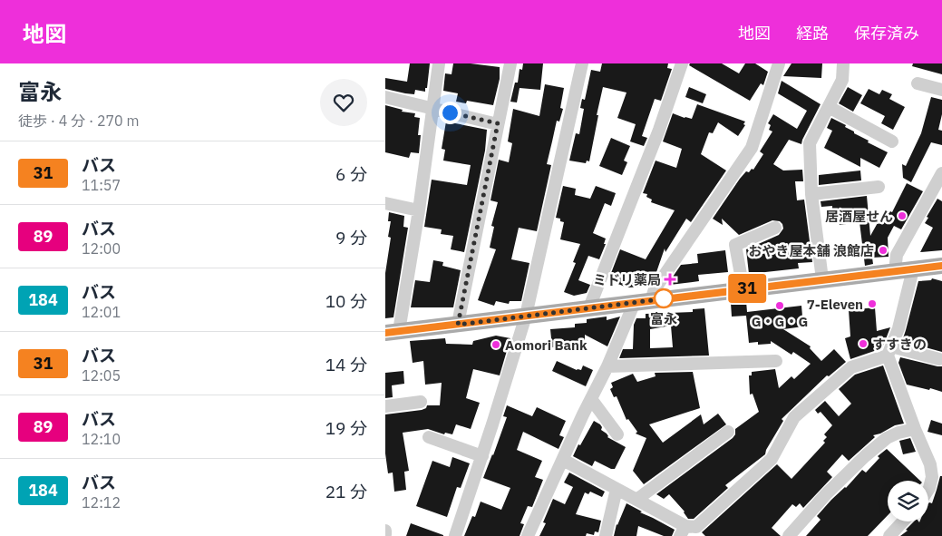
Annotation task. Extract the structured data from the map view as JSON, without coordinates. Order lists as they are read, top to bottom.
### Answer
{
  "places": {
    "other": [
      "居酒屋せん",
      "おやき屋本舗 浪館店",
      "富永",
      "7-Eleven",
      "G・G・G",
      "すすきの",
      "Aomori Bank"
    ],
    "health": ["ミドリ薬局"]
  },
  "lines": ["bus line 31"],
  "page": {
    "header": "地図",
    "nav": ["地図", "経路", "保存済み"],
    "heading": ["富永", "徒歩 · 4 分 · 270 m"],
    "on_map": "31",
    "list": [
      {
        "mark": "31",
        "name": "バス",
        "note": "11:57",
        "value": "6 分"
      },
      {
        "mark": "89",
        "name": "バス",
        "note": "12:00",
        "value": "9 分"
      },
      {
        "mark": "184",
        "name": "バス",
        "note": "12:01",
        "value": "10 分"
      },
      {
        "mark": "31",
        "name": "バス",
        "note": "12:05",
        "value": "14 分"
      },
      {
        "mark": "89",
        "name": "バス",
        "note": "12:10",
        "value": "19 分"
      },
      {
        "mark": "184",
        "name": "バス",
        "note": "12:12",
        "value": "21 分"
      }
    ]
  }
}
